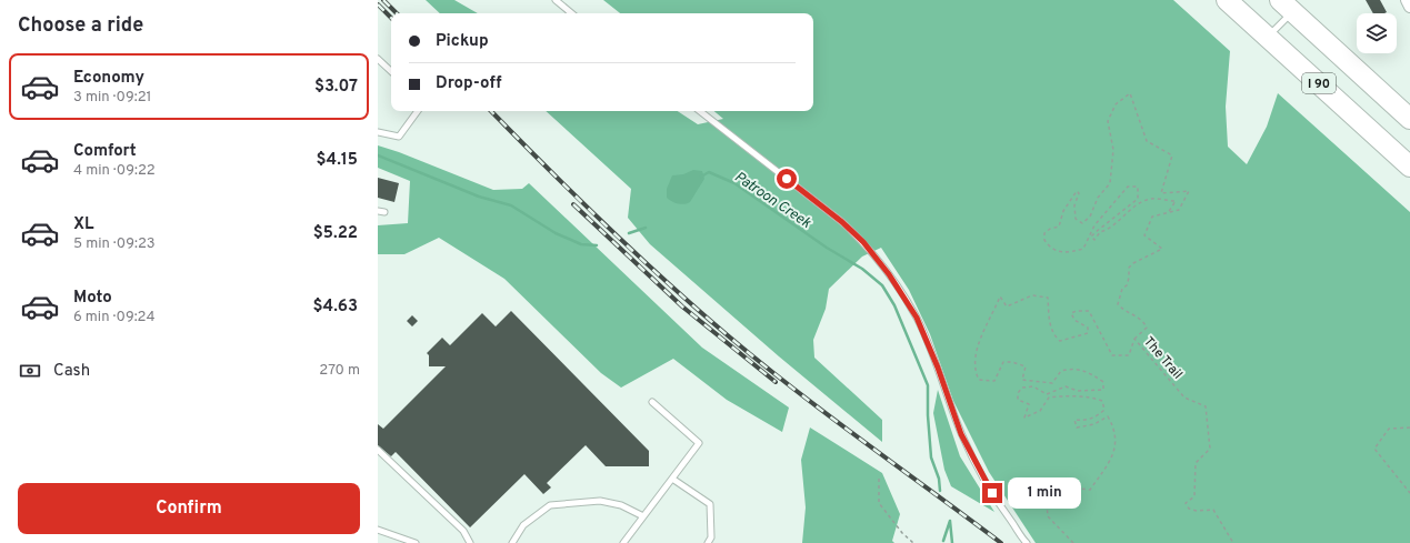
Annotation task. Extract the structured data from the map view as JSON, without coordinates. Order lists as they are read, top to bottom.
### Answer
{
  "streets": {
    "highway": ["I 90"],
    "path": ["The Trail"]
  },
  "water": ["Patroon Creek"],
  "page": {
    "heading": "Choose a ride",
    "banner": ["Pickup", "Drop-off"],
    "list": [
      {
        "name": "Economy",
        "note": "3 min · 09:21",
        "value": "$3.07"
      },
      {
        "name": "Comfort",
        "note": "4 min · 09:22",
        "value": "$4.15"
      },
      {
        "name": "XL",
        "note": "5 min · 09:23",
        "value": "$5.22"
      },
      {
        "name": "Moto",
        "note": "6 min · 09:24",
        "value": "$4.63"
      }
    ],
    "pay": ["Cash", "270 m"],
    "buttons": "Confirm",
    "bubble": "1 min"
  }
}
